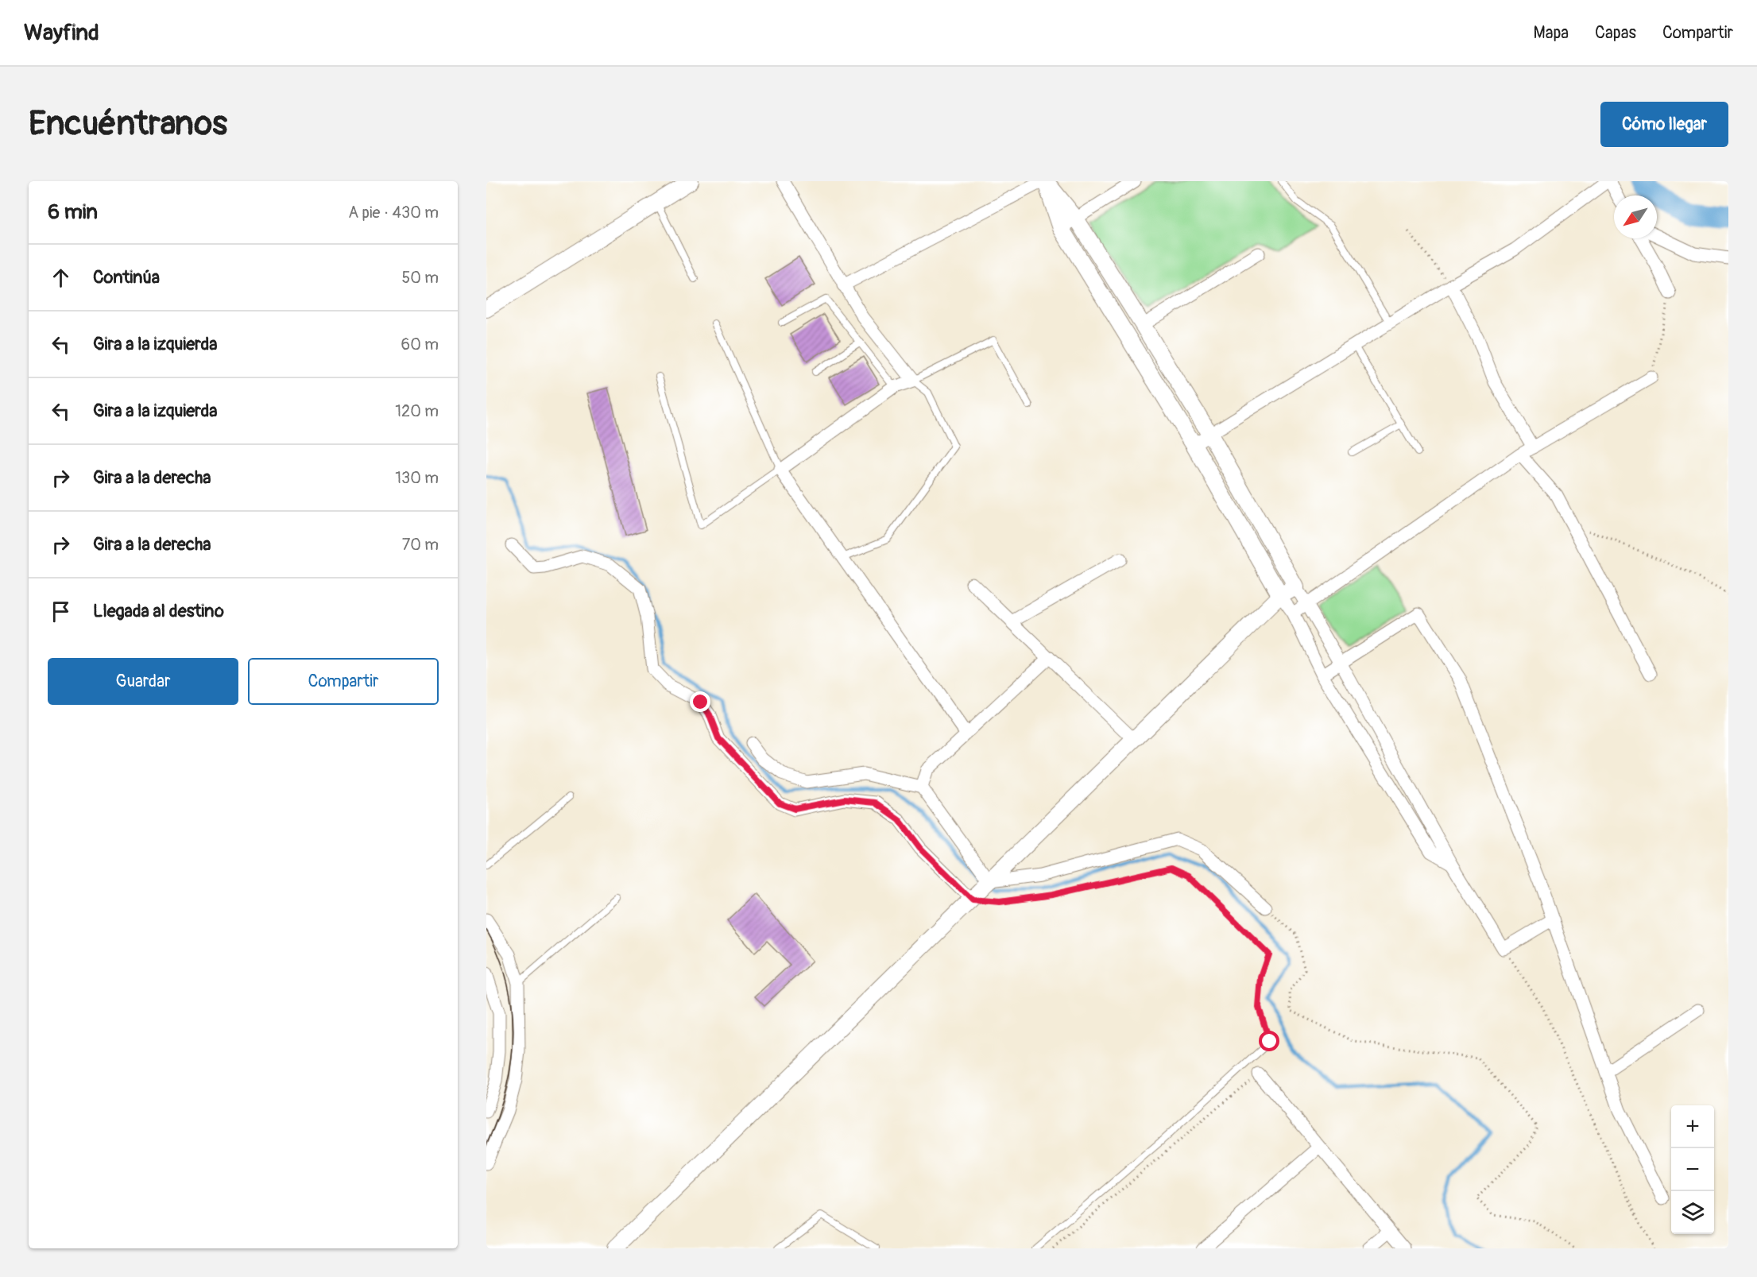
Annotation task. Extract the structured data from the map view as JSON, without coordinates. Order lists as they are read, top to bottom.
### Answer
{
  "north": "bottom left",
  "page": {
    "header": "Wayfind",
    "nav": ["Mapa", "Capas", "Compartir"],
    "buttons": [
      "Cómo llegar",
      ["Guardar", "Compartir"]
    ],
    "title": "Encuéntranos",
    "heading": ["6 min", "A pie · 430 m"],
    "list": [
      ["Continúa", "50 m"],
      ["Gira a la izquierda", "60 m"],
      ["Gira a la izquierda", "120 m"],
      ["Gira a la derecha", "130 m"],
      ["Gira a la derecha", "70 m"],
      "Llegada al destino"
    ],
    "map_buttons": ["+", "−"]
  }
}
